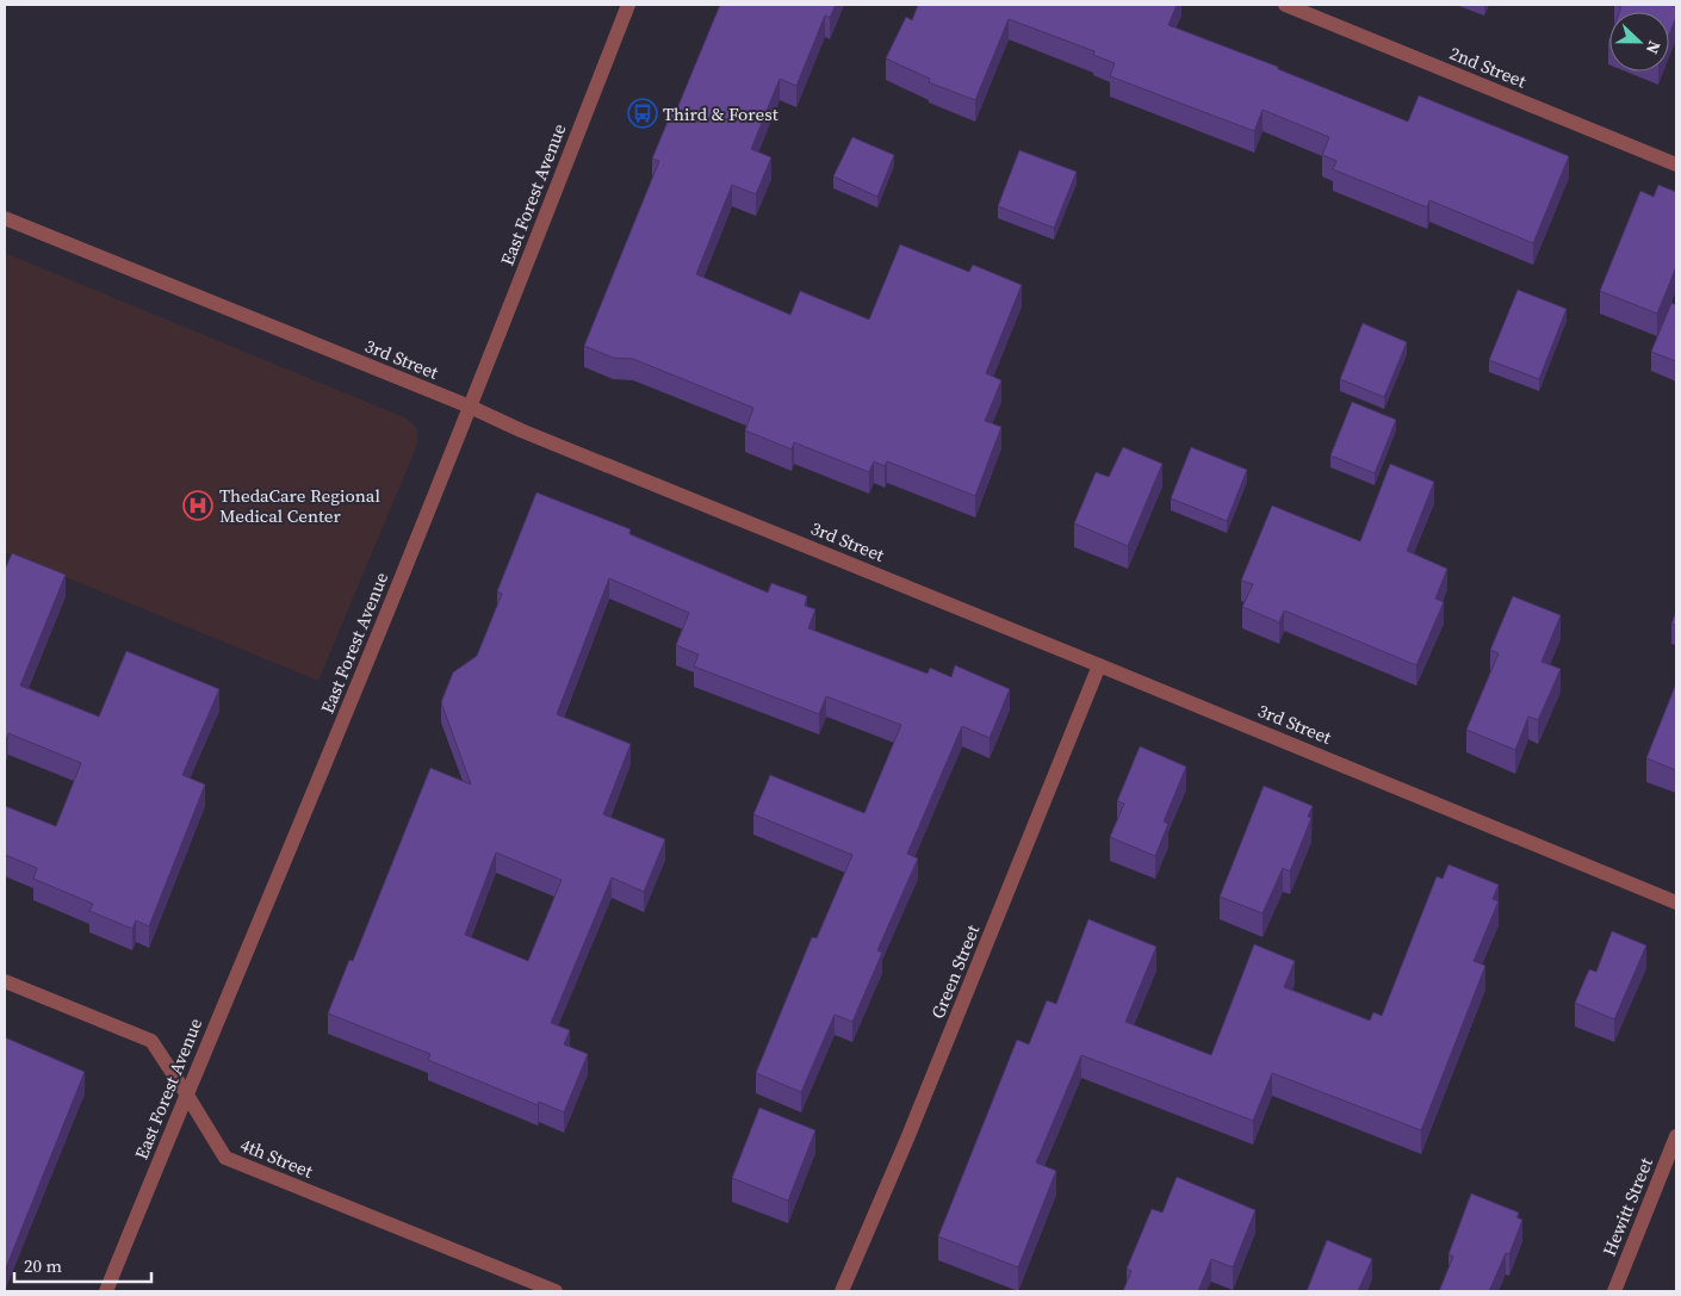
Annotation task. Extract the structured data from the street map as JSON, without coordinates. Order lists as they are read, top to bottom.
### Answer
{
  "streets": {
    "street": [
      "2nd Street",
      "East Forest Avenue",
      "3rd Street",
      "Green Street",
      "4th Street",
      "Hewitt Street"
    ]
  },
  "crossings": [
    ["East Forest Avenue", "3rd Street"],
    ["East Forest Avenue", "4th Street"],
    ["3rd Street", "Green Street"]
  ],
  "places": {
    "bus stop": ["Third & Forest"],
    "hospital": ["ThedaCare Regional Medical Center"]
  },
  "scale_bar": "20 m",
  "north": "right"
}
